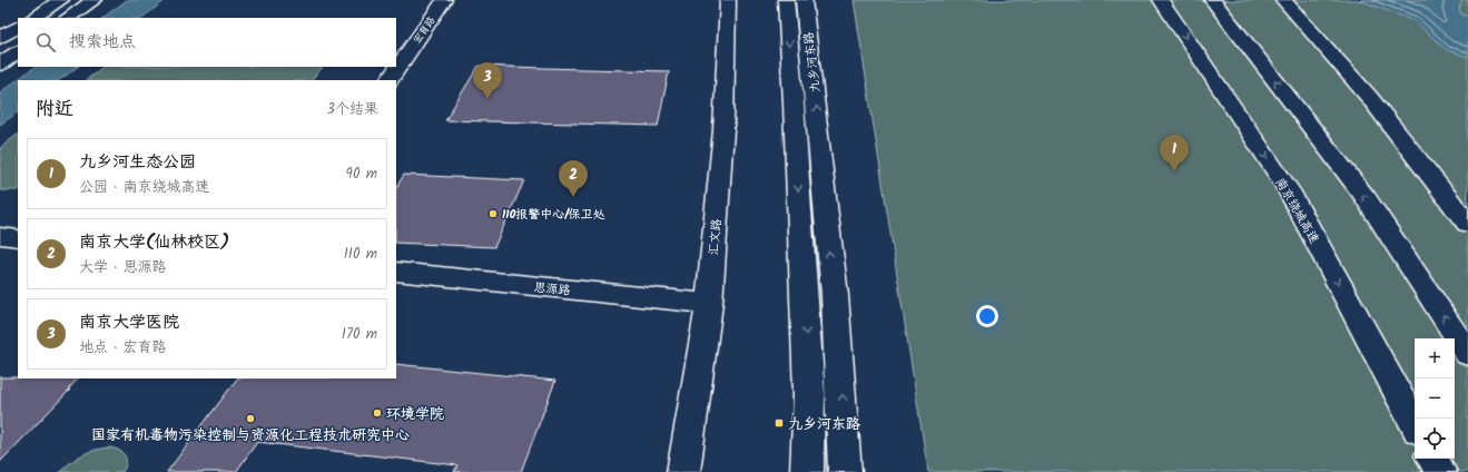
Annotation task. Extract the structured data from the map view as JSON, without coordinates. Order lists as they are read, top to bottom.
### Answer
{
  "streets": {
    "main road": [
      "宏育路",
      "九乡河东路",
      "南京绕城高速",
      "汇文路",
      "思源路"
    ]
  },
  "crossings": [
    ["汇文路", "思源路"]
  ],
  "places": {
    "other": ["110报警中心/保卫处", "环境学院", "国家有机毒物污染控制与资源化工程技术研究中心"],
    "transit": ["九乡河东路"]
  },
  "page": {
    "search": "搜索地点",
    "pins": ["3", "1", "2"],
    "heading": ["附近", "3个结果"],
    "list": [
      {
        "mark": "1",
        "name": "九乡河生态公园",
        "note": "公园 · 南京绕城高速",
        "value": "90 m"
      },
      {
        "mark": "2",
        "name": "南京大学(仙林校区)",
        "note": "大学 · 思源路",
        "value": "110 m"
      },
      {
        "mark": "3",
        "name": "南京大学医院",
        "note": "地点 · 宏育路",
        "value": "170 m"
      }
    ],
    "map_buttons": ["+", "−"]
  }
}
